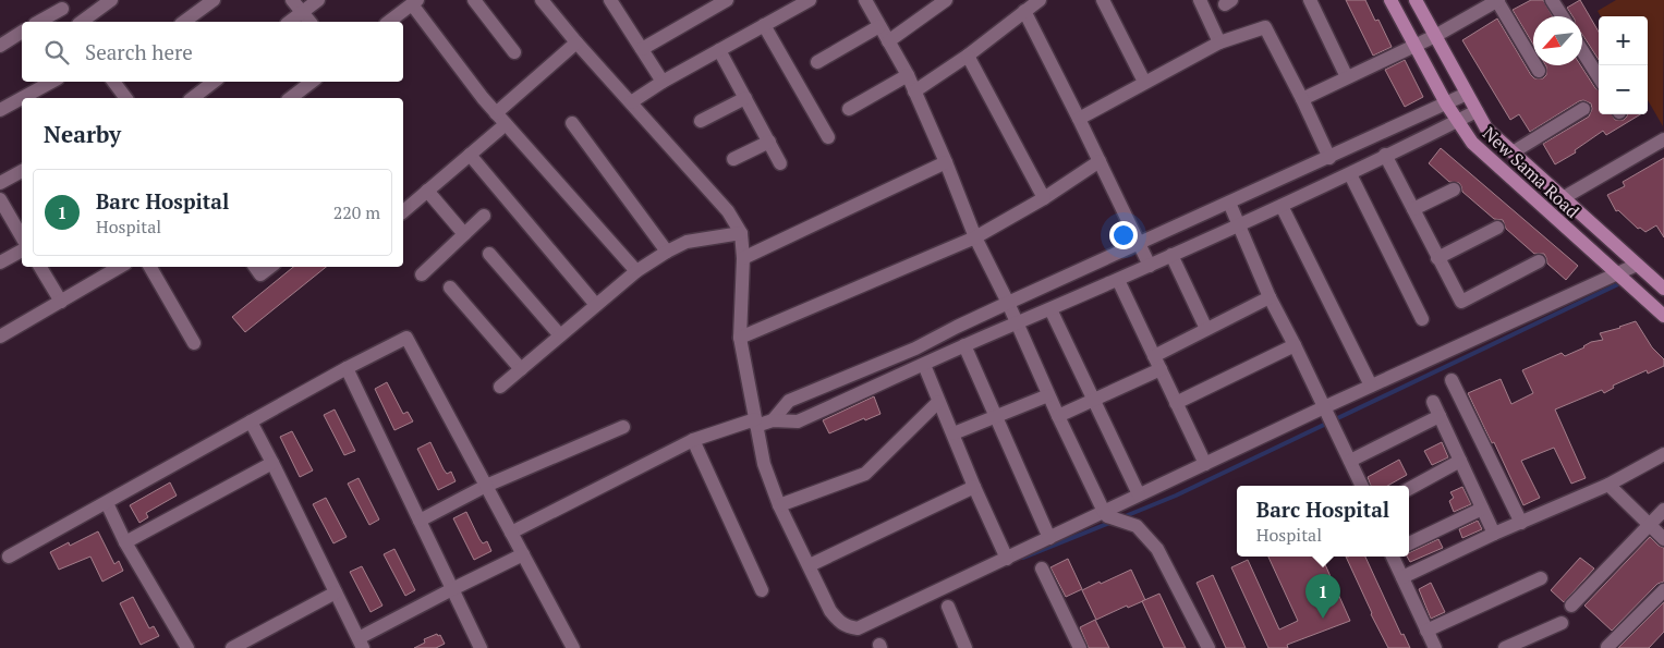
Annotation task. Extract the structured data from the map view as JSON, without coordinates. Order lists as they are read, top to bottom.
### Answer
{
  "streets": {
    "main road": ["New Sama Road"]
  },
  "north": "bottom left",
  "page": {
    "map_buttons": ["+", "−"],
    "search": "Search here",
    "heading": "Nearby",
    "list": [
      {
        "mark": "1",
        "name": "Barc Hospital",
        "note": "Hospital",
        "value": "220 m"
      }
    ],
    "popup": ["Barc Hospital", "Hospital"],
    "pins": "1"
  }
}
